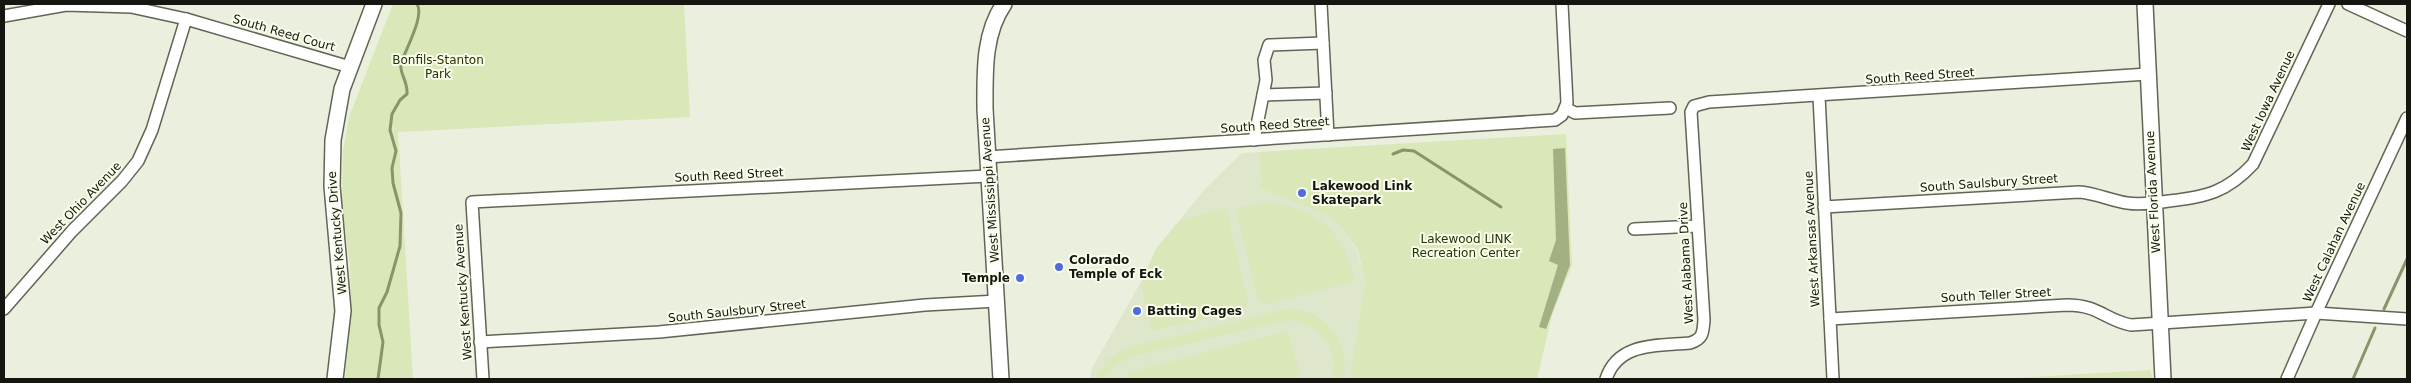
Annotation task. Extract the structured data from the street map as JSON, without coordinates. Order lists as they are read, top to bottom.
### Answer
{
  "streets": {
    "street": [
      "South Reed Court",
      "South Reed Street",
      "West Iowa Avenue",
      "South Saulsbury Street",
      "West Mississippi Avenue",
      "West Florida Avenue",
      "West Ohio Avenue",
      "West Kentucky Drive",
      "West Arkansas Avenue",
      "West Calahan Avenue",
      "West Alabama Drive",
      "West Kentucky Avenue",
      "South Teller Street"
    ]
  },
  "crossings": [
    ["South Reed Court", "West Ohio Avenue"],
    ["South Reed Court", "West Kentucky Drive"],
    ["South Reed Street", "West Mississippi Avenue"],
    ["South Reed Street", "West Florida Avenue"],
    ["South Reed Street", "West Arkansas Avenue"],
    ["South Reed Street", "West Alabama Drive"],
    ["South Reed Street", "West Kentucky Avenue"],
    ["West Iowa Avenue", "South Saulsbury Street"],
    ["West Iowa Avenue", "West Florida Avenue"],
    ["South Saulsbury Street", "West Mississippi Avenue"],
    ["South Saulsbury Street", "West Florida Avenue"],
    ["South Saulsbury Street", "West Arkansas Avenue"],
    ["South Saulsbury Street", "West Kentucky Avenue"],
    ["West Florida Avenue", "South Teller Street"],
    ["West Arkansas Avenue", "South Teller Street"],
    ["West Calahan Avenue", "South Teller Street"]
  ],
  "parks": ["Bonfils-Stanton Park", "Lakewood LINK Recreation Center"],
  "places": [
    "Lakewood Link Skatepark",
    "Colorado Temple of Eck",
    "Temple",
    "Batting Cages"
  ]
}
